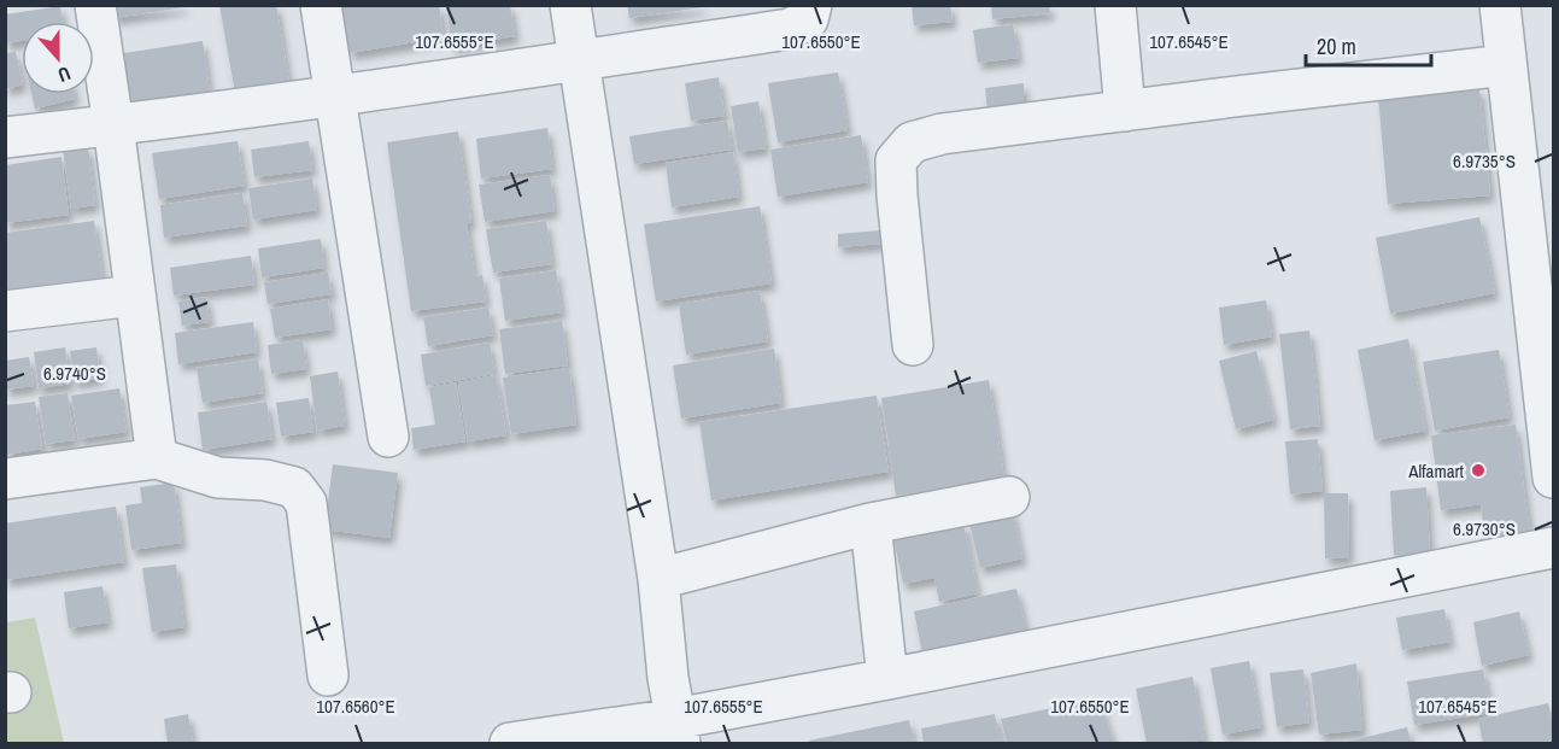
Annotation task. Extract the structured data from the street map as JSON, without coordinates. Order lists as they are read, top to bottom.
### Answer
{
  "places": ["Alfamart"],
  "scale_bar": "20 m",
  "north": "bottom",
  "coordinates": [
    "107.6550°E",
    "107.6555°E",
    "107.6545°E",
    "6.9735°S",
    "6.9740°S",
    "6.9730°S",
    "107.6560°E"
  ]
}
